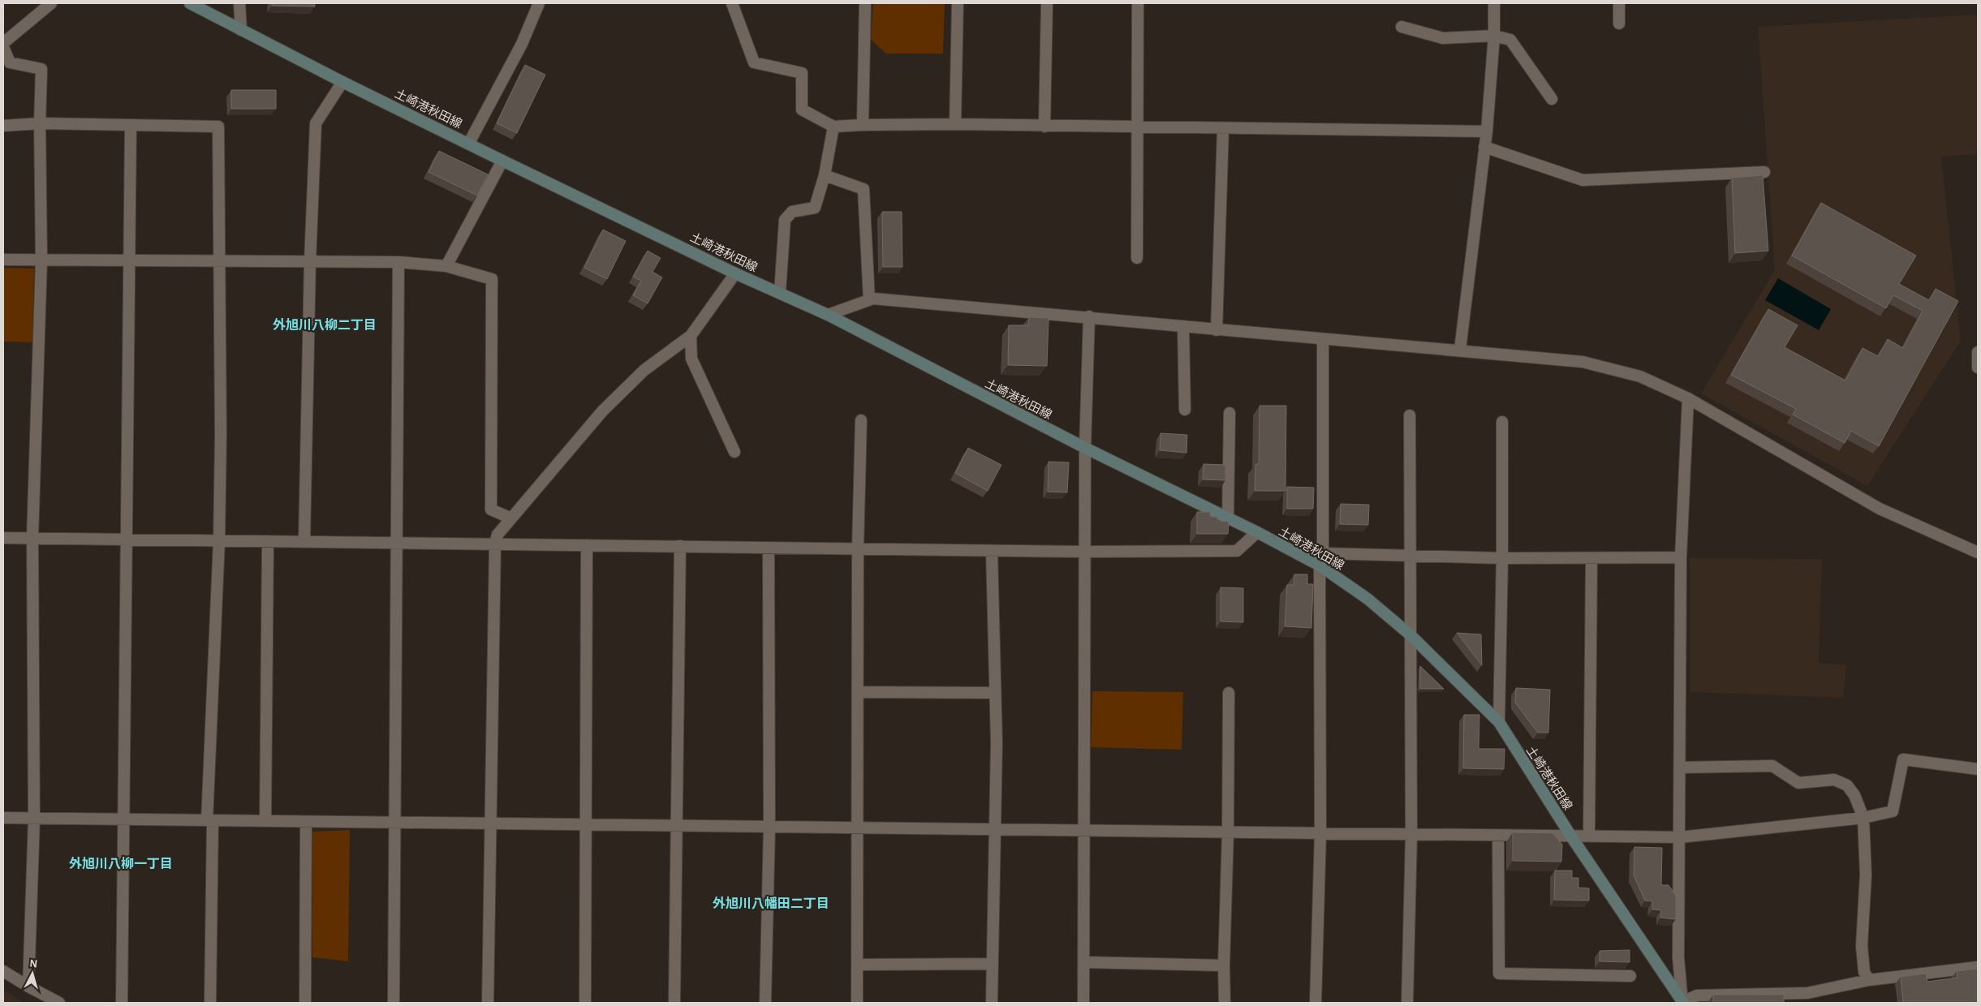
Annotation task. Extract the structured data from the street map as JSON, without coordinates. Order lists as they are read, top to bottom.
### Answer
{
  "streets": {
    "main road": ["土崎港秋田線"]
  },
  "districts": ["外旭川八柳二丁目", "外旭川八柳一丁目", "外旭川八幡田二丁目"],
  "north": "top"
}
